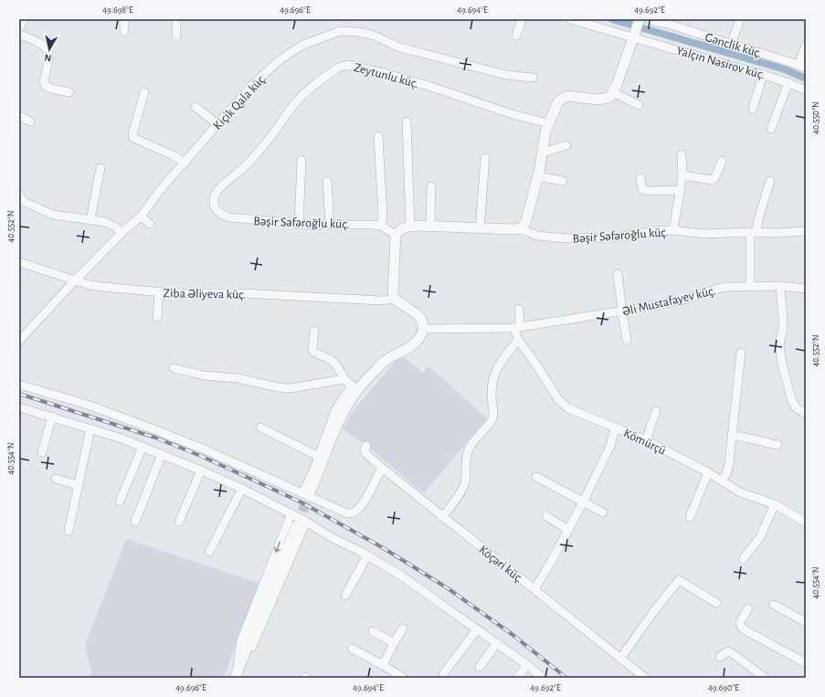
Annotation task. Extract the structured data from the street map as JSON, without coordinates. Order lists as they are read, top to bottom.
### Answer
{
  "streets": {
    "street": [
      "Gənclik küç.",
      "Yalçın Nəsirov küç.",
      "Zeytunlu küç.",
      "Kiçik Qala küç.",
      "Bəşir Səfəroğlu küç.",
      "Ziba Əliyeva küç.",
      "Əli Mustafayev küç.",
      "Kömürçü",
      "Köçəri küç."
    ]
  },
  "crossings": [
    ["Zeytunlu küç.", "Bəşir Səfəroğlu küç."],
    ["Kiçik Qala küç.", "Ziba Əliyeva küç."],
    ["Əli Mustafayev küç.", "Kömürçü"]
  ],
  "north": "bottom",
  "coordinates": [
    "49.698°E",
    "49.696°E",
    "49.694°E",
    "49.692°E",
    "40.550°N",
    "40.552°N",
    "40.554°N",
    "49.690°E"
  ]
}
